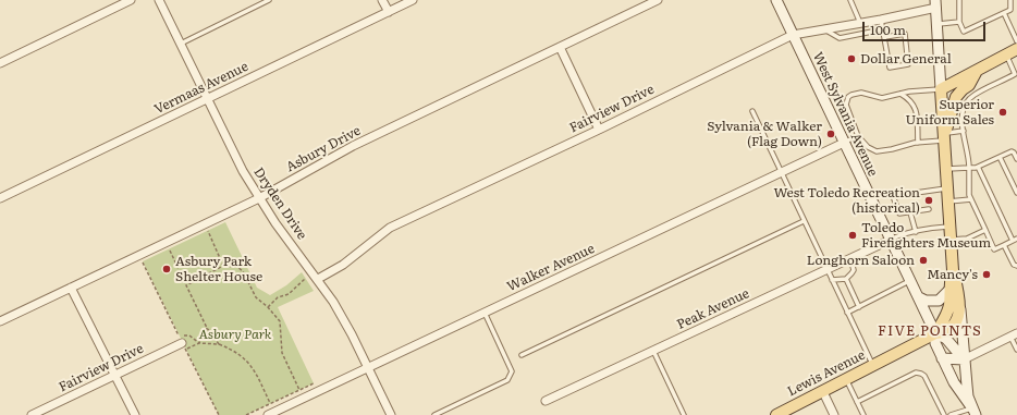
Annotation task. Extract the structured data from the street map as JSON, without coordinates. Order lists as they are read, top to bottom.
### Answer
{
  "streets": {
    "main road": ["West Sylvania Avenue", "Lewis Avenue"],
    "street": [
      "Vermaas Avenue",
      "Fairview Drive",
      "Asbury Drive",
      "Dryden Drive",
      "Walker Avenue",
      "Peak Avenue"
    ]
  },
  "crossings": [
    ["Vermaas Avenue", "Dryden Drive"],
    ["Fairview Drive", "West Sylvania Avenue"],
    ["Fairview Drive", "Dryden Drive"],
    ["West Sylvania Avenue", "Walker Avenue"],
    ["West Sylvania Avenue", "Peak Avenue"],
    ["West Sylvania Avenue", "Lewis Avenue"],
    ["Asbury Drive", "Dryden Drive"],
    ["Dryden Drive", "Walker Avenue"]
  ],
  "districts": ["FIVE POINTS"],
  "parks": ["Asbury Park"],
  "places": [
    "Dollar General",
    "Superior Uniform Sales",
    "Sylvania & Walker (Flag Down)",
    "West Toledo Recreation (historical)",
    "Toledo Firefighters Museum",
    "Longhorn Saloon",
    "Asbury Park Shelter House",
    "Mancy's"
  ],
  "scale_bar": "100 m"
}
